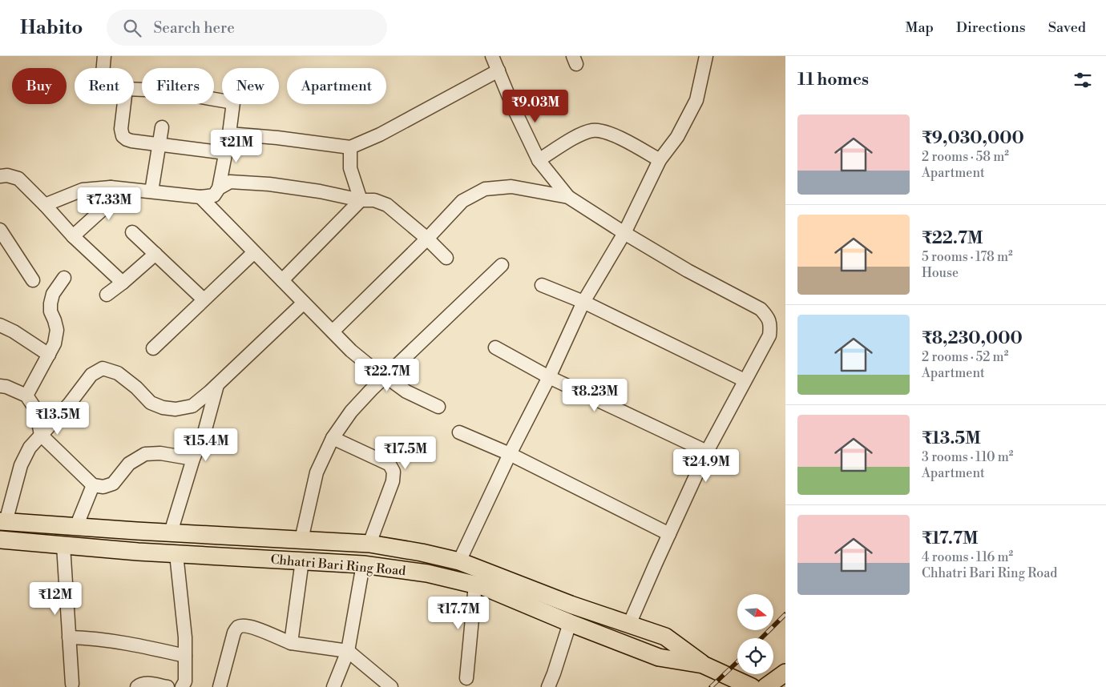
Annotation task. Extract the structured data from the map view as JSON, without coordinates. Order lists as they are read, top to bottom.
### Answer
{
  "streets": {
    "main road": ["Chhatri Bari Ring Road"]
  },
  "north": "right",
  "page": {
    "header": "Habito",
    "search": "Search here",
    "nav": ["Map", "Directions", "Saved"],
    "heading": "11 homes",
    "chip": [
      "Buy",
      "Rent",
      "Filters",
      "New",
      "Apartment"
    ],
    "price": [
      "₹9.03M",
      "₹21M",
      "₹7.33M",
      "₹22.7M",
      "₹8.23M",
      "₹13.5M",
      "₹15.4M",
      "₹17.5M",
      "₹24.9M",
      "₹12M",
      "₹17.7M"
    ],
    "list": [
      {
        "name": "₹9,030,000",
        "note": "2 rooms · 58 m² · Apartment"
      },
      {
        "name": "₹22.7M",
        "note": "5 rooms · 178 m² · House"
      },
      {
        "name": "₹8,230,000",
        "note": "2 rooms · 52 m² · Apartment"
      },
      {
        "name": "₹13.5M",
        "note": "3 rooms · 110 m² · Apartment"
      },
      {
        "name": "₹17.7M",
        "note": "4 rooms · 116 m² · Chhatri Bari Ring Road"
      }
    ]
  }
}
